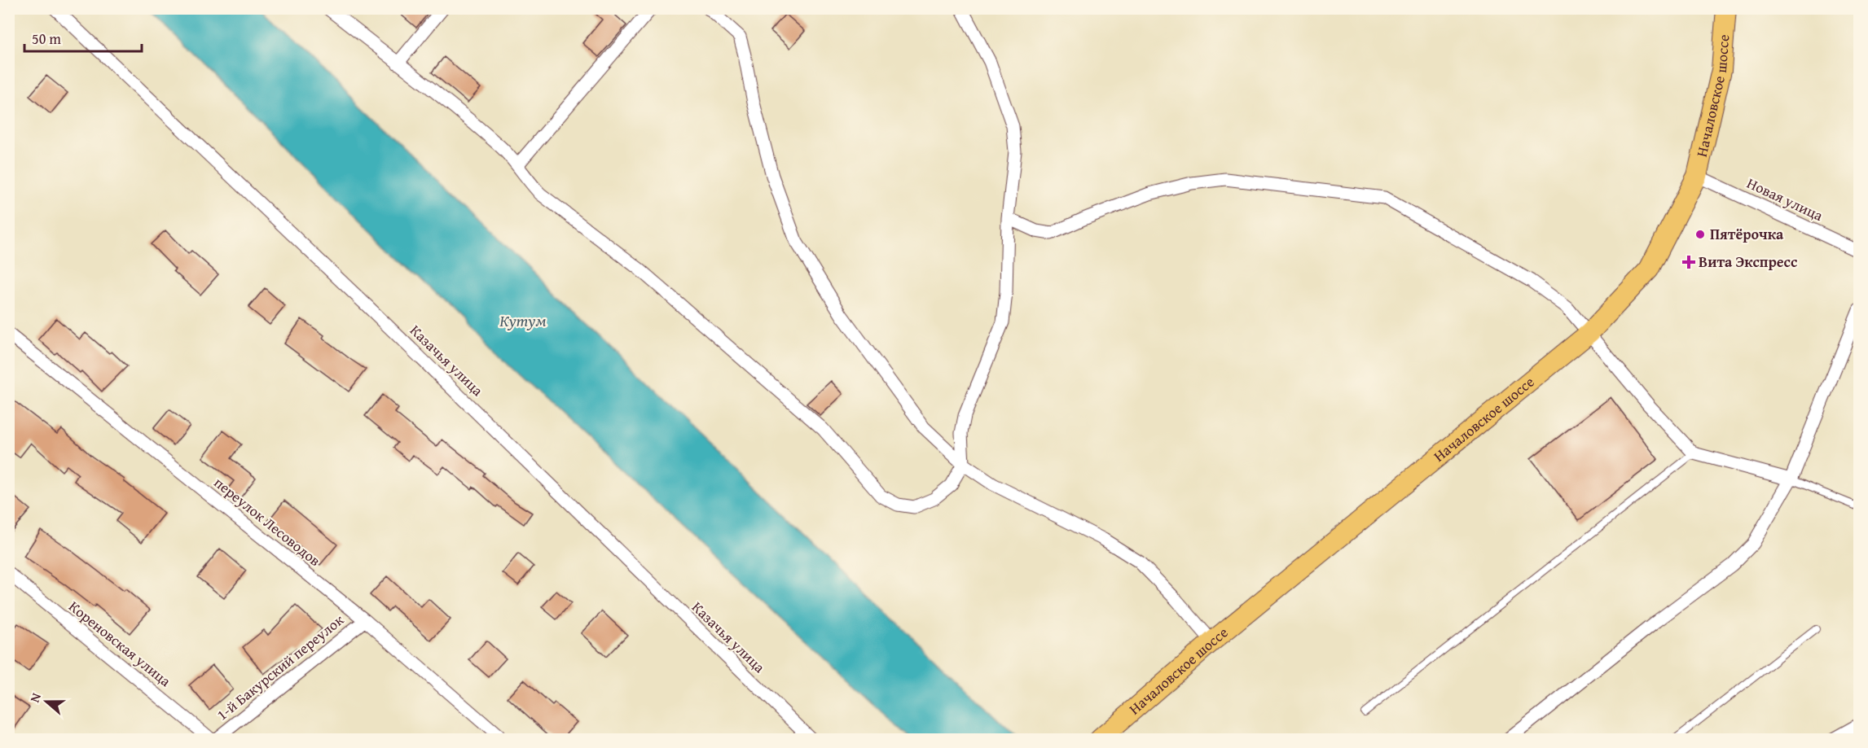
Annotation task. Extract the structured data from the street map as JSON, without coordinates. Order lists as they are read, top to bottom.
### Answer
{
  "streets": {
    "main road": ["Началовское шоссе"],
    "street": [
      "Новая улица",
      "Казачья улица",
      "переулок Лесоводов",
      "Кореновская улица",
      "1-й Бакурский переулок"
    ]
  },
  "crossings": [
    ["Началовское шоссе", "Новая улица"],
    ["переулок Лесоводов", "1-й Бакурский переулок"]
  ],
  "water": ["Кутум"],
  "places": {
    "other": ["Пятёрочка"],
    "health": ["Вита Экспресс"]
  },
  "scale_bar": "50 m",
  "north": "left"
}
